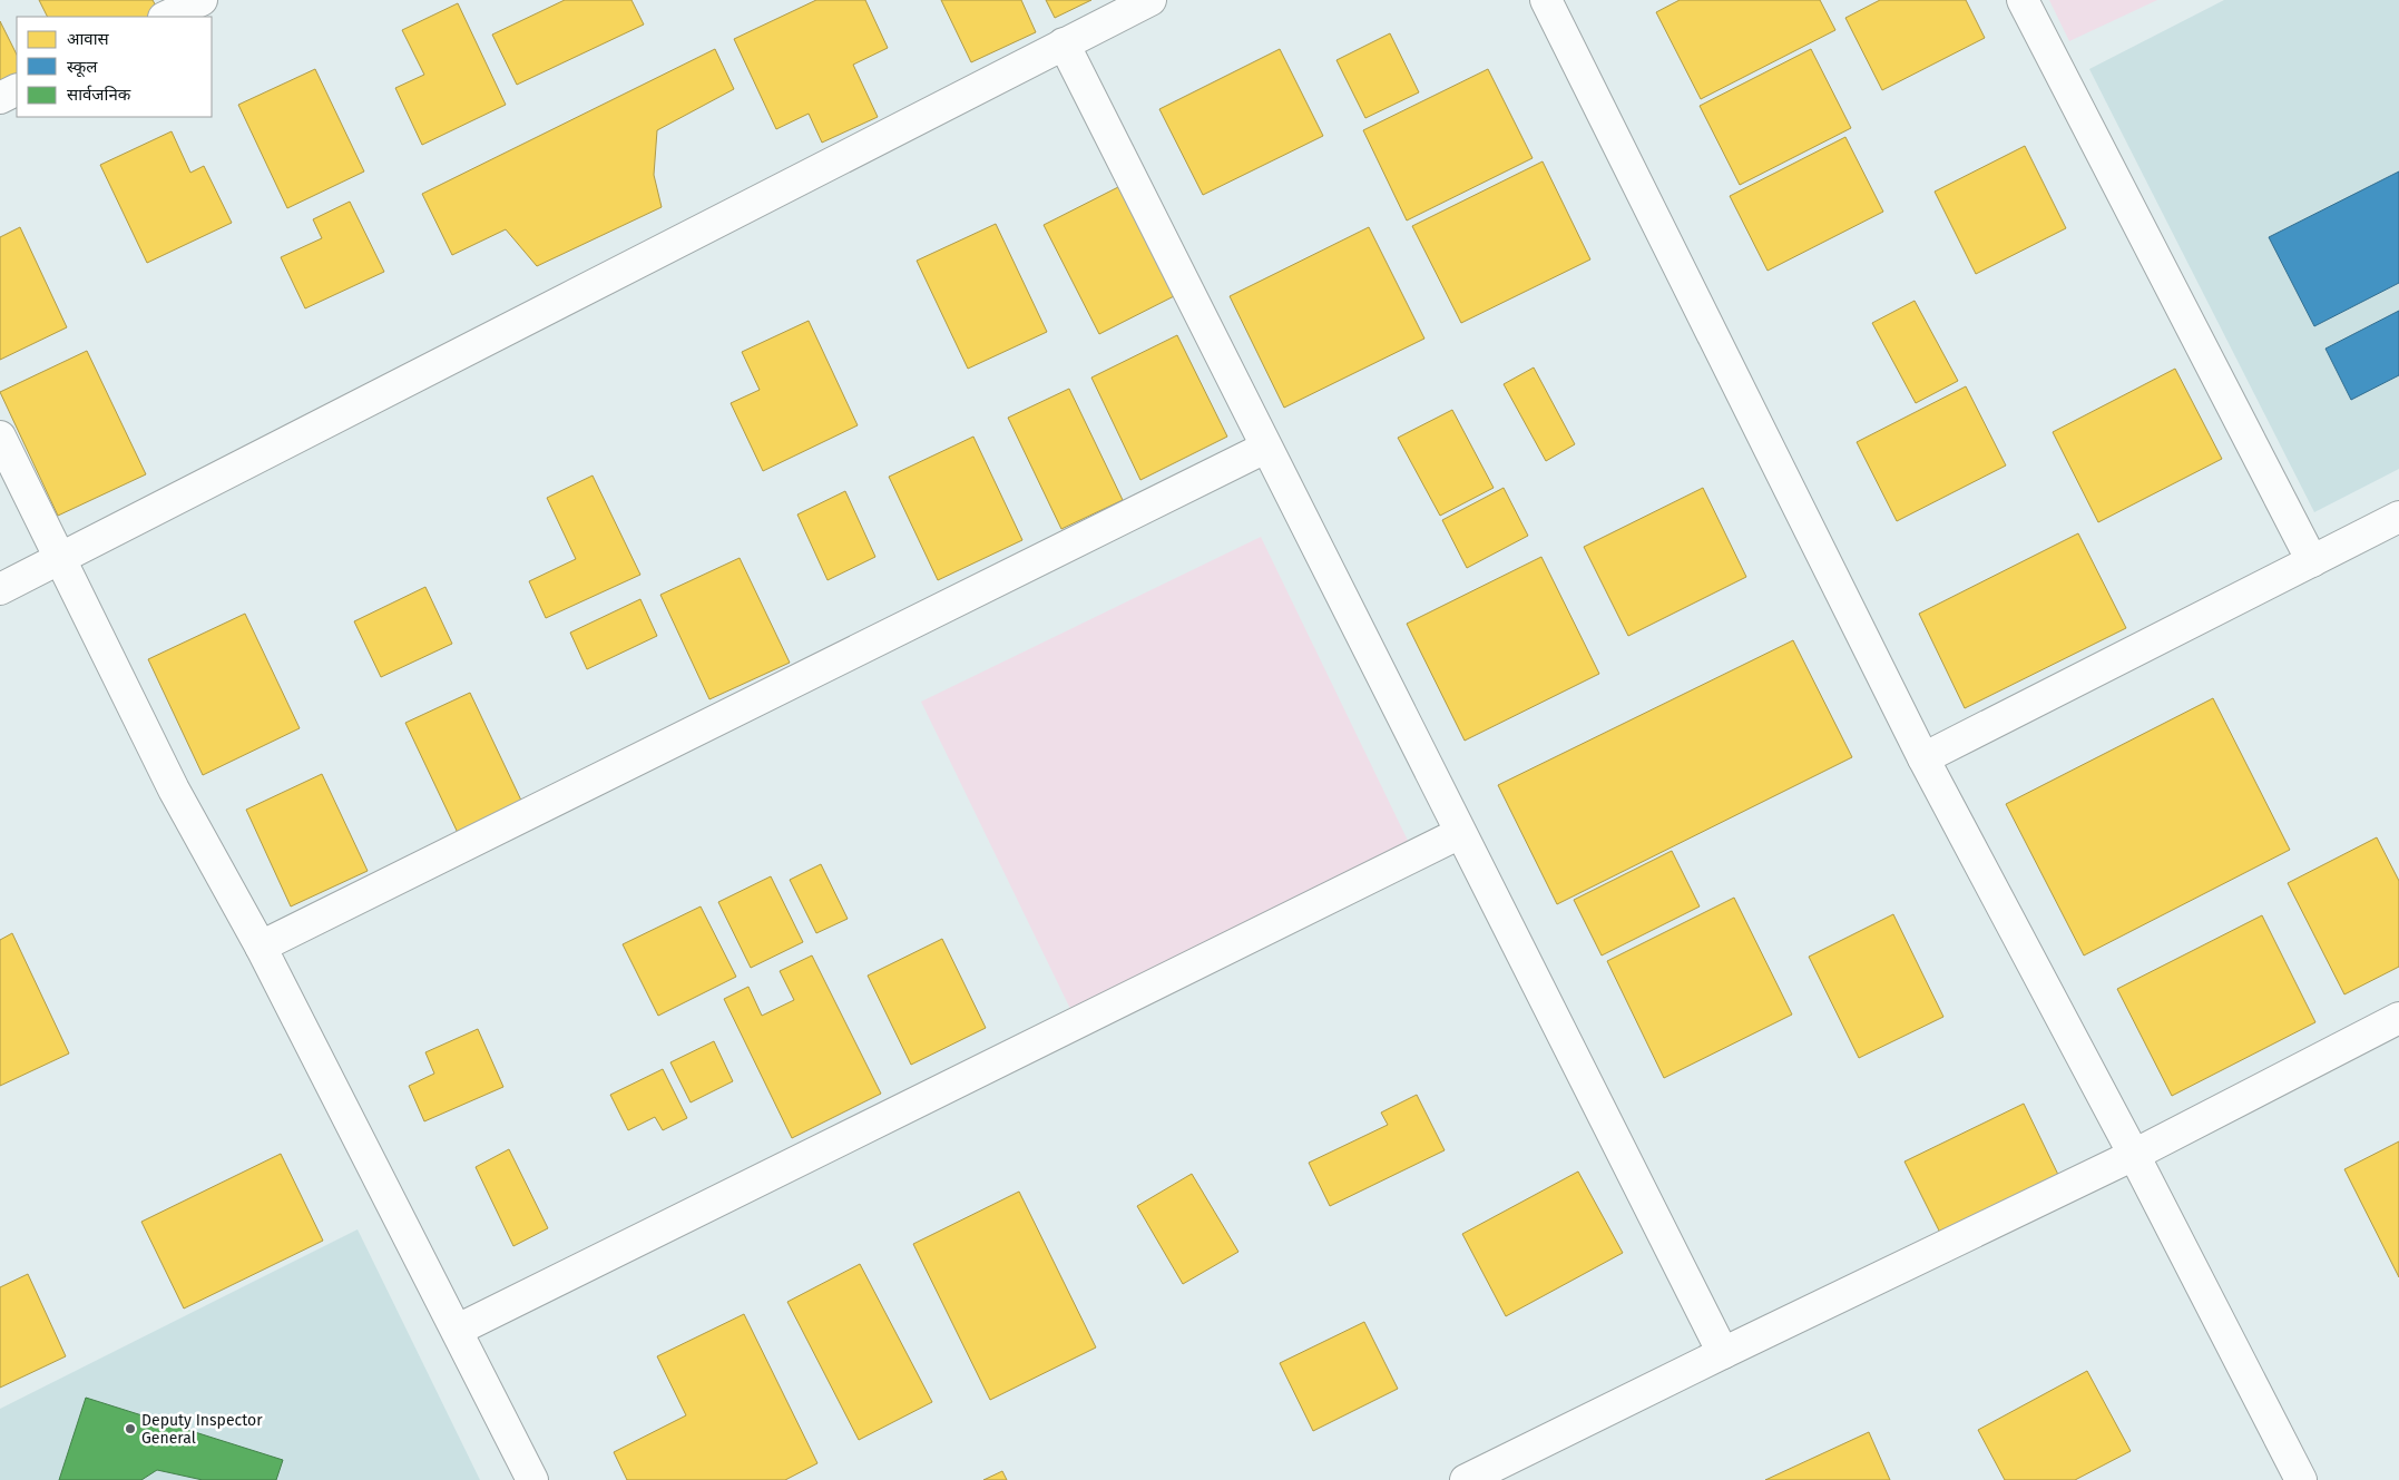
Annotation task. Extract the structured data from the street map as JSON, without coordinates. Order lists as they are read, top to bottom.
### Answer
{
  "places": ["Deputy Inspector General"],
  "legend": ["आवास", "स्कूल", "सार्वजनिक"]
}
